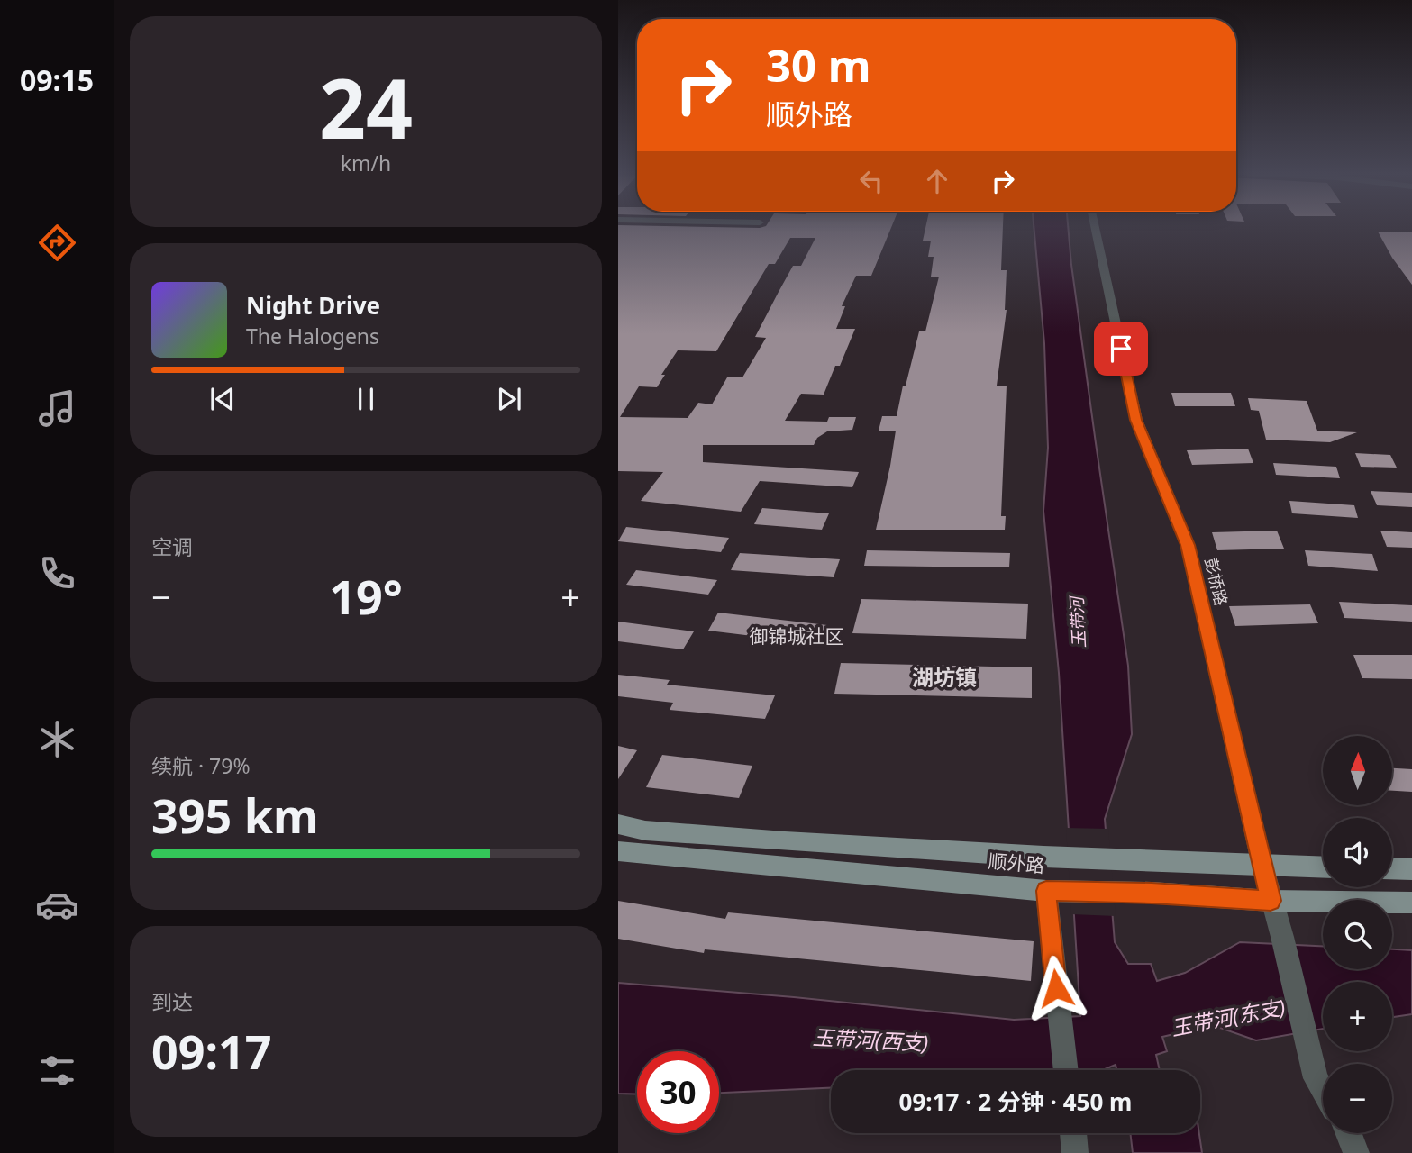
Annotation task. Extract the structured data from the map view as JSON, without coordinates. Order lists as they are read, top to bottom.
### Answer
{
  "streets": {
    "main road": ["顺外路"],
    "street": ["彭桥路"]
  },
  "crossings": [
    ["彭桥路", "顺外路"]
  ],
  "districts": ["御锦城社区", "湖坊镇"],
  "water": ["玉带河", "玉带河(东支)", "玉带河(西支)"],
  "north": "top",
  "page": {
    "tabs": "09:15",
    "tile": [
      ["24", "km/h"],
      "空调",
      ["续航 · 79%", "395 km"],
      ["到达", "09:17"]
    ],
    "turn": ["30 m", "顺外路"],
    "song": ["Night Drive", "The Halogens"],
    "heat": ["−", "19°", "+"],
    "map_buttons": ["+", "−"],
    "limit": "30",
    "trip": "09:17 · 2 分钟 · 450 m"
  }
}
